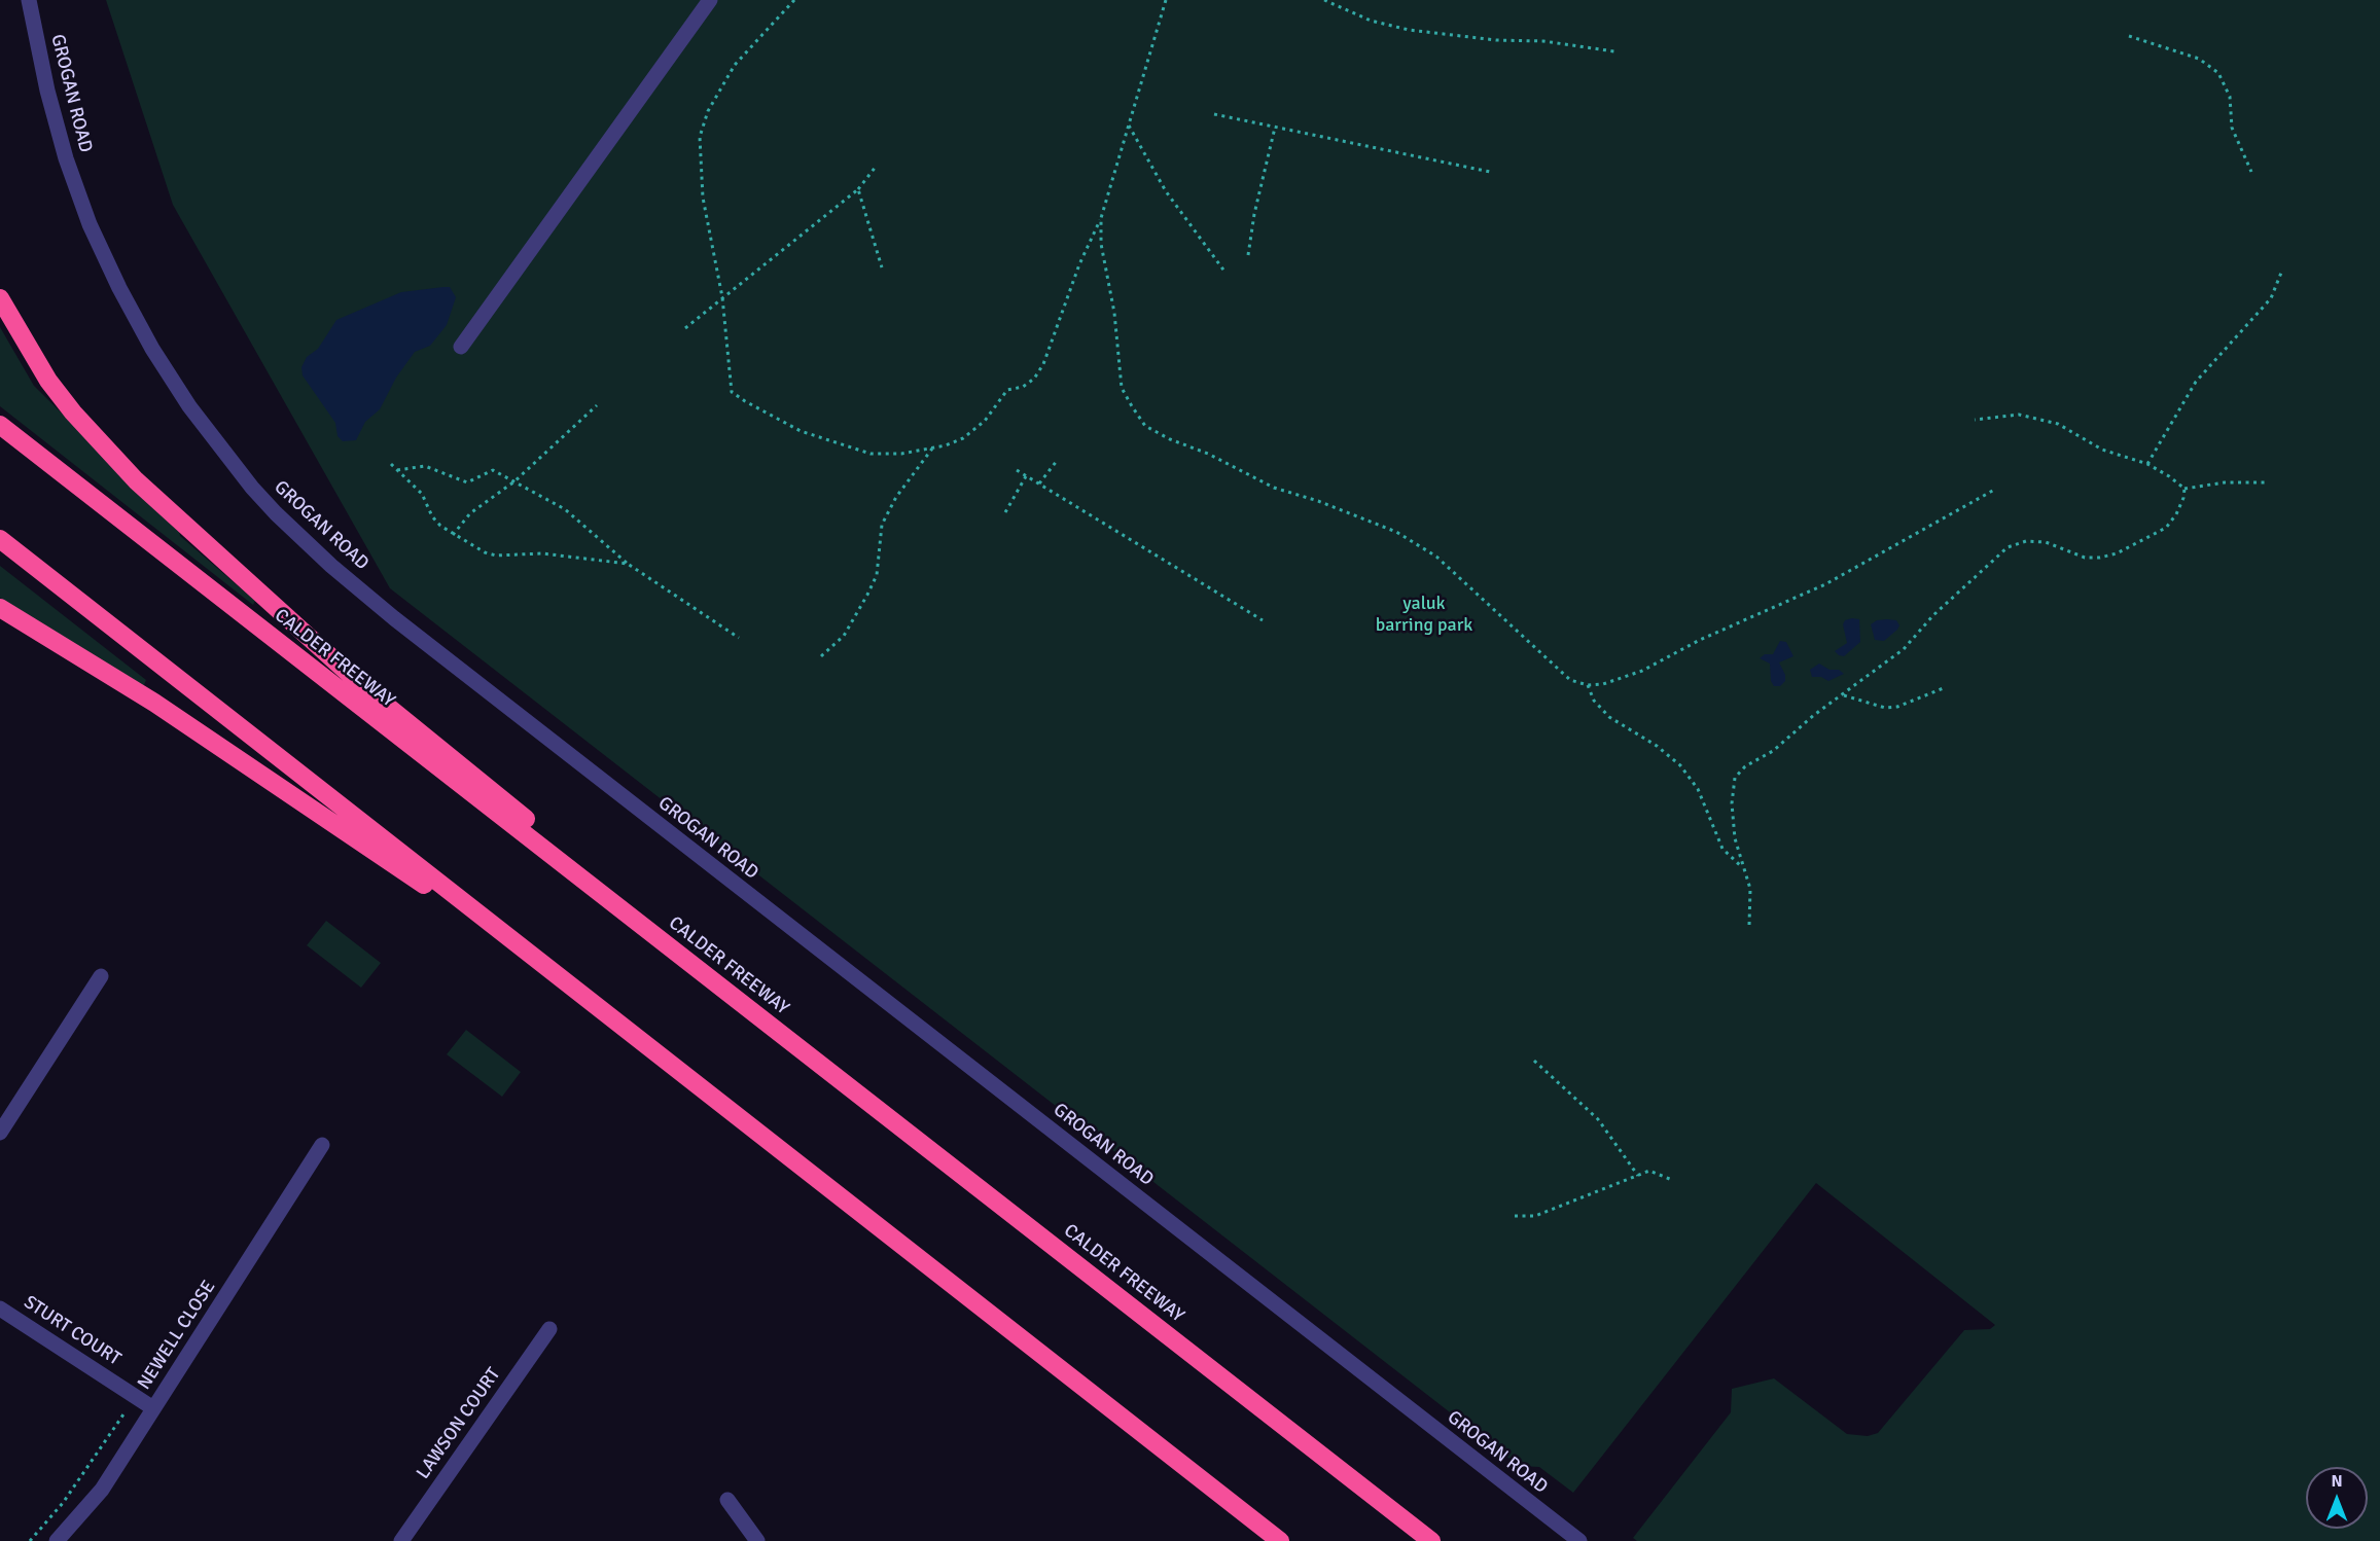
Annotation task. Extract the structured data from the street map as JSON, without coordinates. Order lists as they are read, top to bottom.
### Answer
{
  "streets": {
    "highway": ["CALDER FREEWAY"],
    "street": [
      "GROGAN ROAD",
      "STURT COURT",
      "NEWELL CLOSE",
      "LAWSON COURT"
    ]
  },
  "crossings": [
    ["STURT COURT", "NEWELL CLOSE"]
  ],
  "parks": ["yaluk barring park"],
  "north": "top"
}
